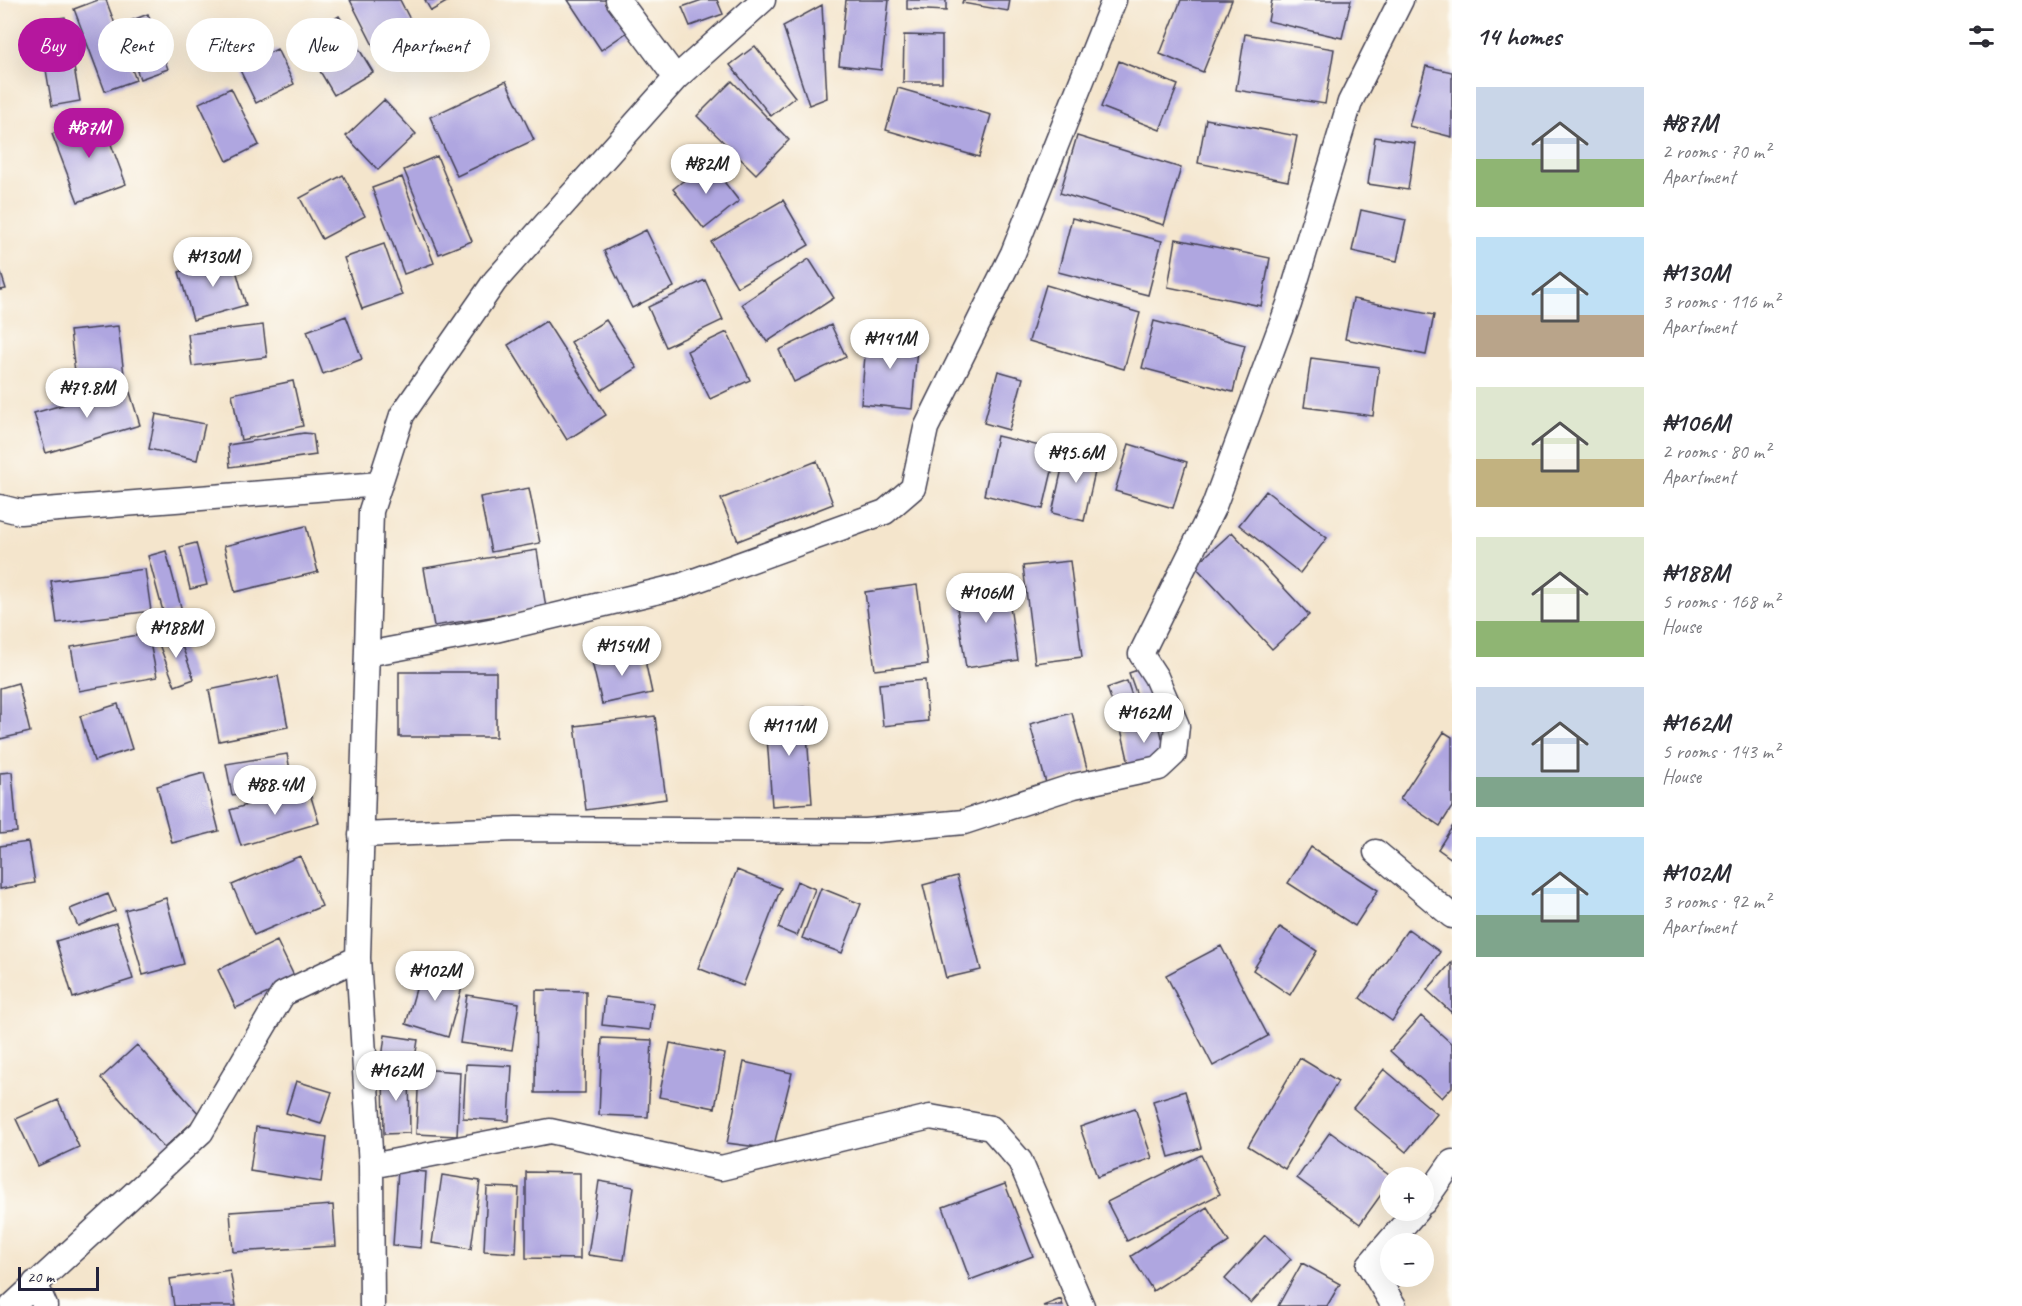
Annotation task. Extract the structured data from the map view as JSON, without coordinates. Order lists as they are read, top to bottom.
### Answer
{
  "scale_bar": "20 m",
  "page": {
    "heading": "14 homes",
    "chip": [
      "Buy",
      "Rent",
      "Filters",
      "New",
      "Apartment"
    ],
    "list": [
      {
        "name": "₦87M",
        "note": "2 rooms · 70 m² · Apartment"
      },
      {
        "name": "₦130M",
        "note": "3 rooms · 116 m² · Apartment"
      },
      {
        "name": "₦106M",
        "note": "2 rooms · 80 m² · Apartment"
      },
      {
        "name": "₦188M",
        "note": "5 rooms · 168 m² · House"
      },
      {
        "name": "₦162M",
        "note": "5 rooms · 143 m² · House"
      },
      {
        "name": "₦102M",
        "note": "3 rooms · 92 m² · Apartment"
      }
    ],
    "price": [
      "₦87M",
      "₦82M",
      "₦130M",
      "₦141M",
      "₦79.8M",
      "₦95.6M",
      "₦106M",
      "₦188M",
      "₦154M",
      "₦162M",
      "₦111M",
      "₦88.4M",
      "₦102M",
      "₦162M"
    ],
    "map_buttons": ["+", "−"],
    "scale": "20 m"
  }
}
